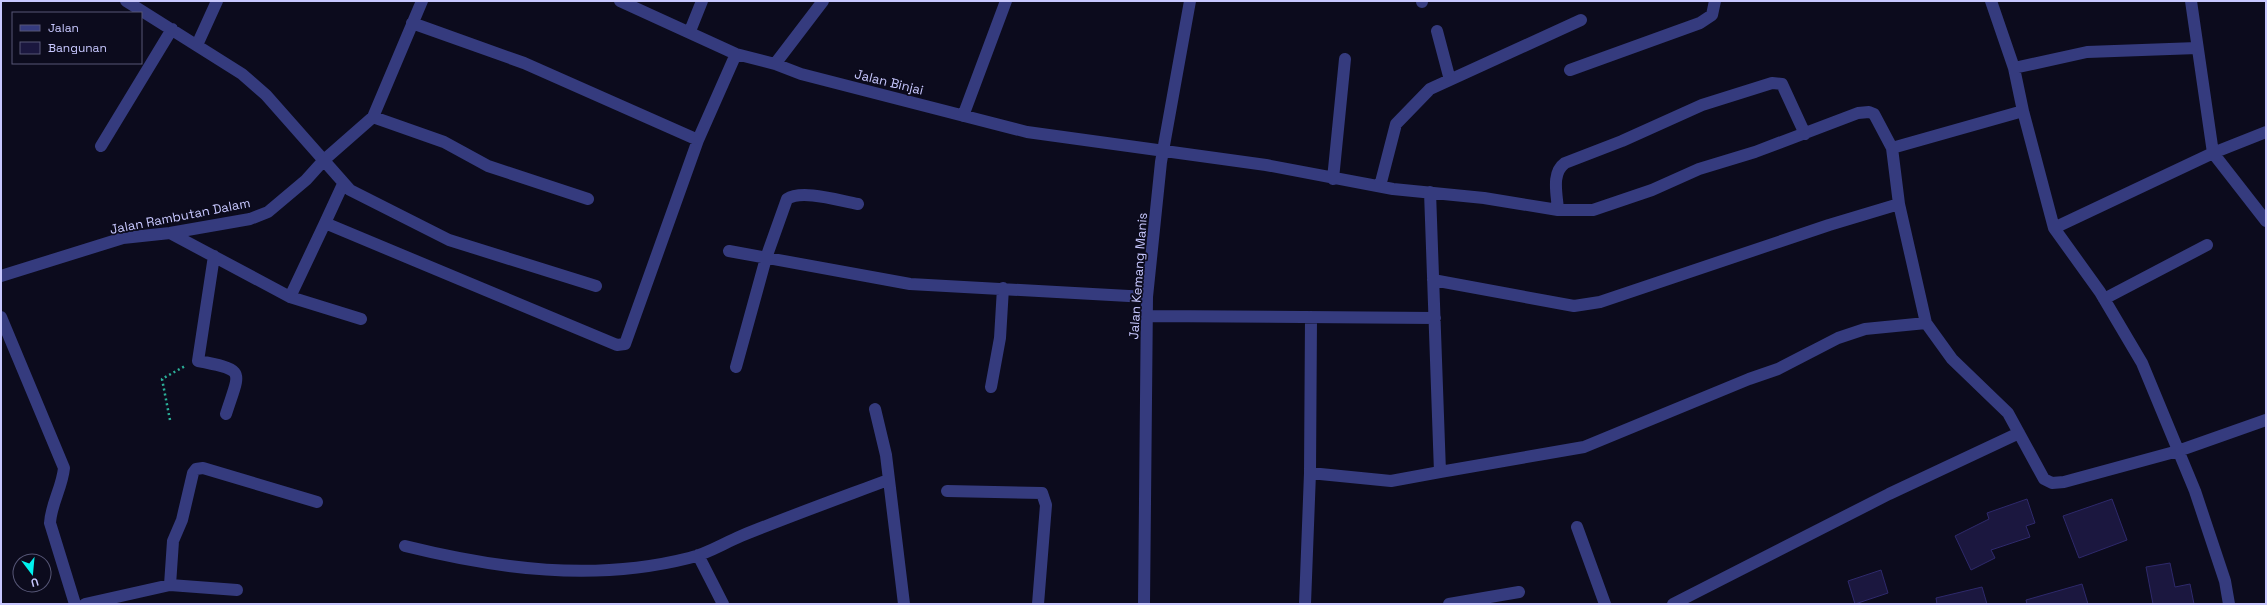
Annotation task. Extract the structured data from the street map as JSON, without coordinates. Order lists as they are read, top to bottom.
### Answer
{
  "streets": {
    "street": ["Jalan Binjai", "Jalan Rambutan Dalam", "Jalan Kemang Manis"]
  },
  "crossings": [
    ["Jalan Binjai", "Jalan Kemang Manis"]
  ],
  "legend": ["Jalan", "Bangunan"],
  "north": "bottom"
}
